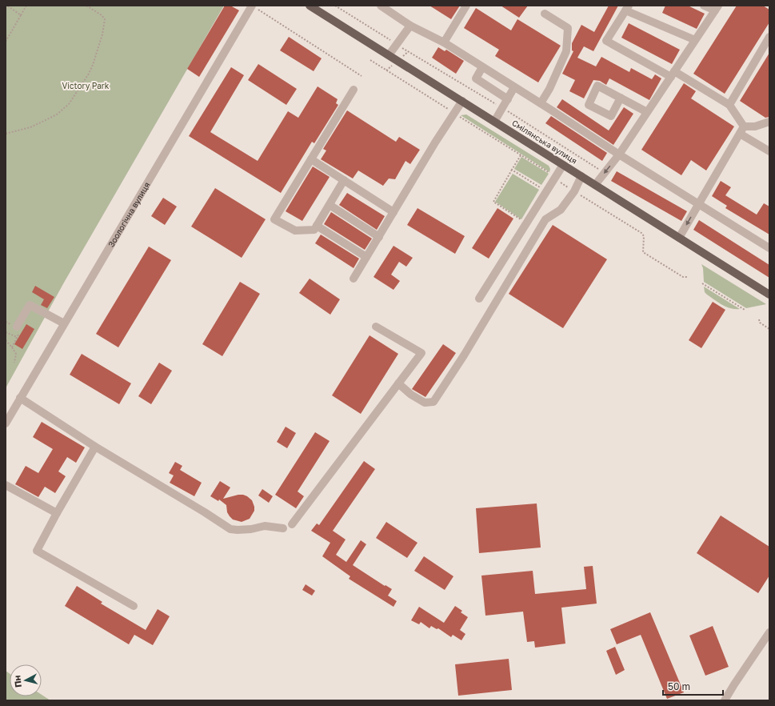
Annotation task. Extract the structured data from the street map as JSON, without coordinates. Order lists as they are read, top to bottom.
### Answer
{
  "streets": {
    "main road": ["Смілянська вулиця"],
    "street": ["Зоологічна вулиця"]
  },
  "parks": ["Victory Park"],
  "scale_bar": "50 m",
  "north": "left"
}
